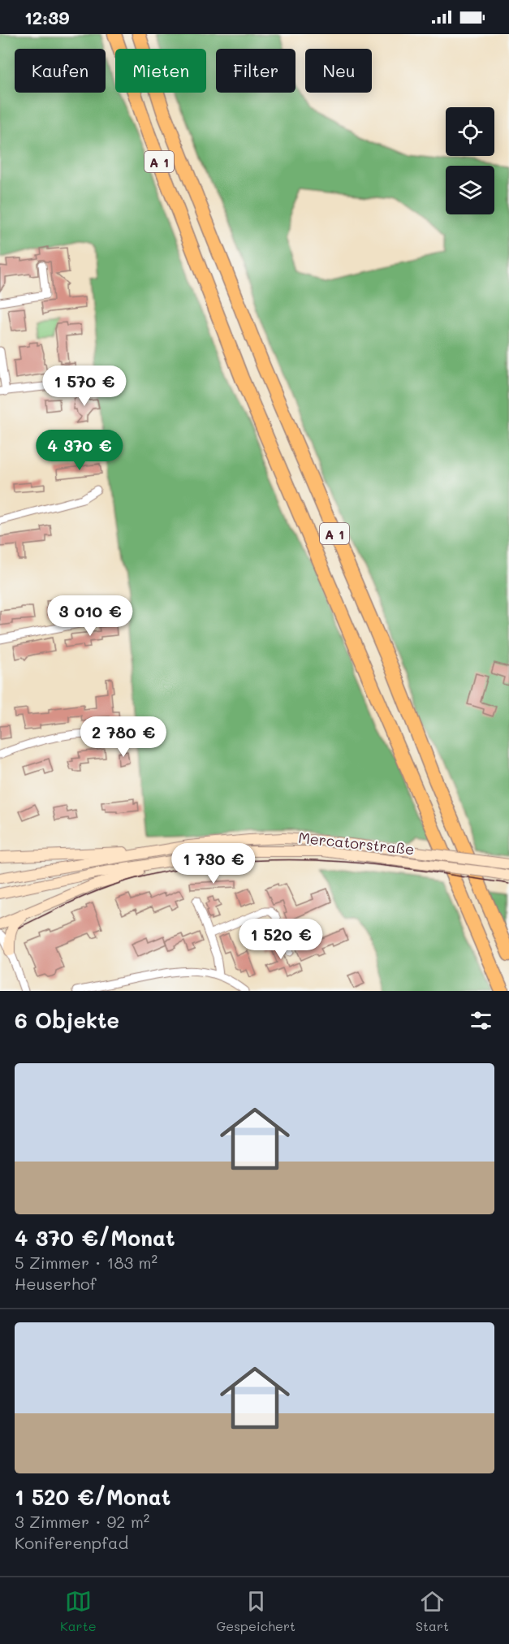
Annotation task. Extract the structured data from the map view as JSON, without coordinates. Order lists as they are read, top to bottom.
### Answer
{
  "streets": {
    "highway": ["A 1"],
    "main road": ["Mercatorstraße"]
  },
  "page": {
    "status": "12:39",
    "chip": [
      "Kaufen",
      "Mieten",
      "Filter",
      "Neu"
    ],
    "price": [
      "1 570 €",
      "4 370 €",
      "3 010 €",
      "2 780 €",
      "1 730 €",
      "1 520 €"
    ],
    "heading": "6 Objekte",
    "list": [
      {
        "name": "4 370 €/Monat",
        "note": "5 Zimmer · 183 m² · Heuserhof"
      },
      {
        "name": "1 520 €/Monat",
        "note": "3 Zimmer · 92 m² · Koniferenpfad"
      }
    ],
    "tabs": ["Karte", "Gespeichert", "Start"]
  }
}
